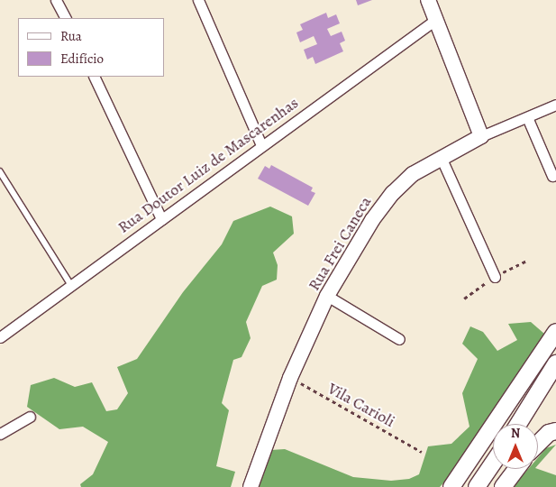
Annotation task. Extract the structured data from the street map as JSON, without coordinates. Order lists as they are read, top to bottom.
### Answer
{
  "streets": {
    "street": ["Rua Doutor Luiz de Mascarenhas", "Rua Frei Caneca"],
    "path": ["Vila Carioli"]
  },
  "crossings": [
    ["Rua Frei Caneca", "Vila Carioli"]
  ],
  "legend": ["Rua", "Edifício"],
  "north": "top"
}
